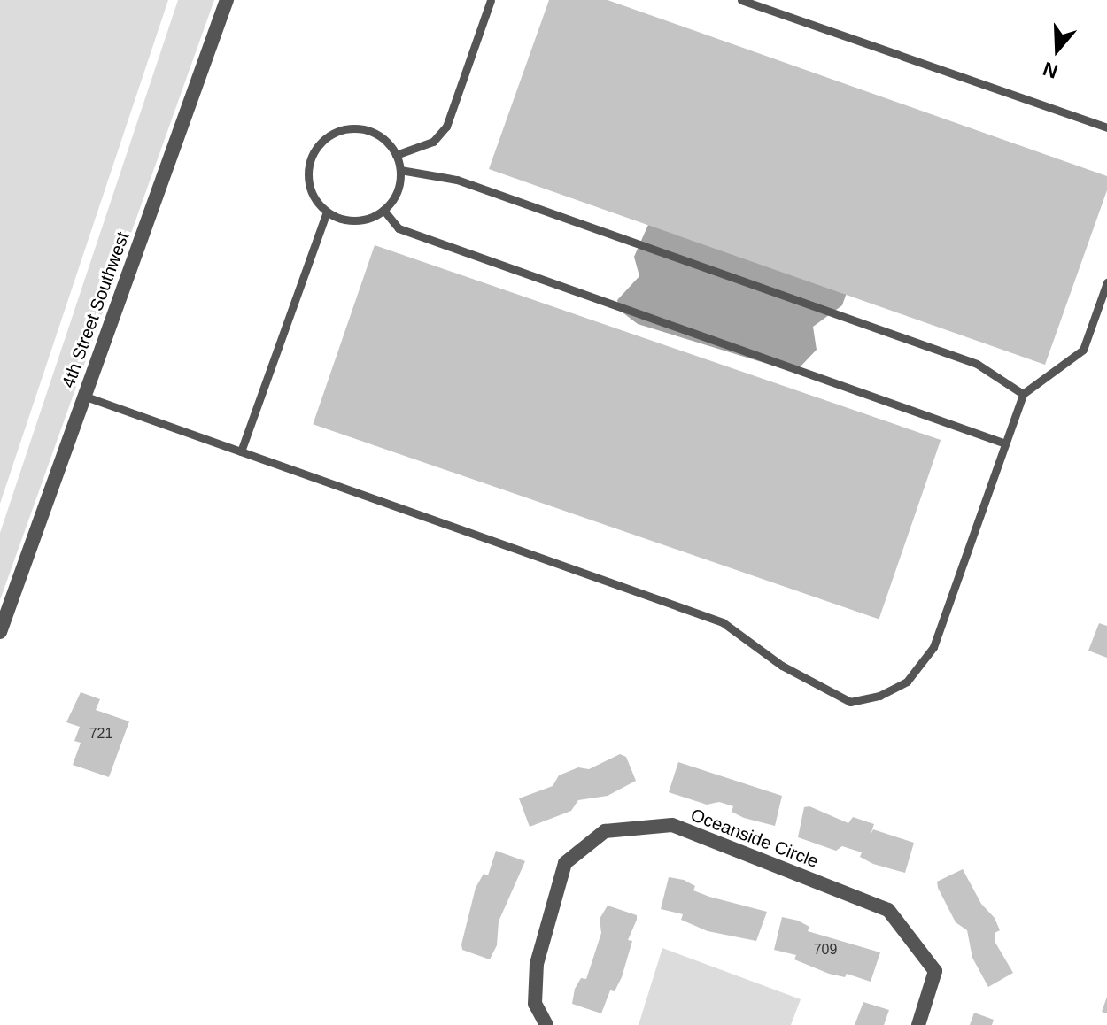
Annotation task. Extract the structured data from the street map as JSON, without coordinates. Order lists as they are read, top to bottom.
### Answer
{
  "streets": {
    "street": ["4th Street Southwest", "Oceanside Circle"]
  },
  "house_numbers": ["721", "709"],
  "north": "bottom"
}
